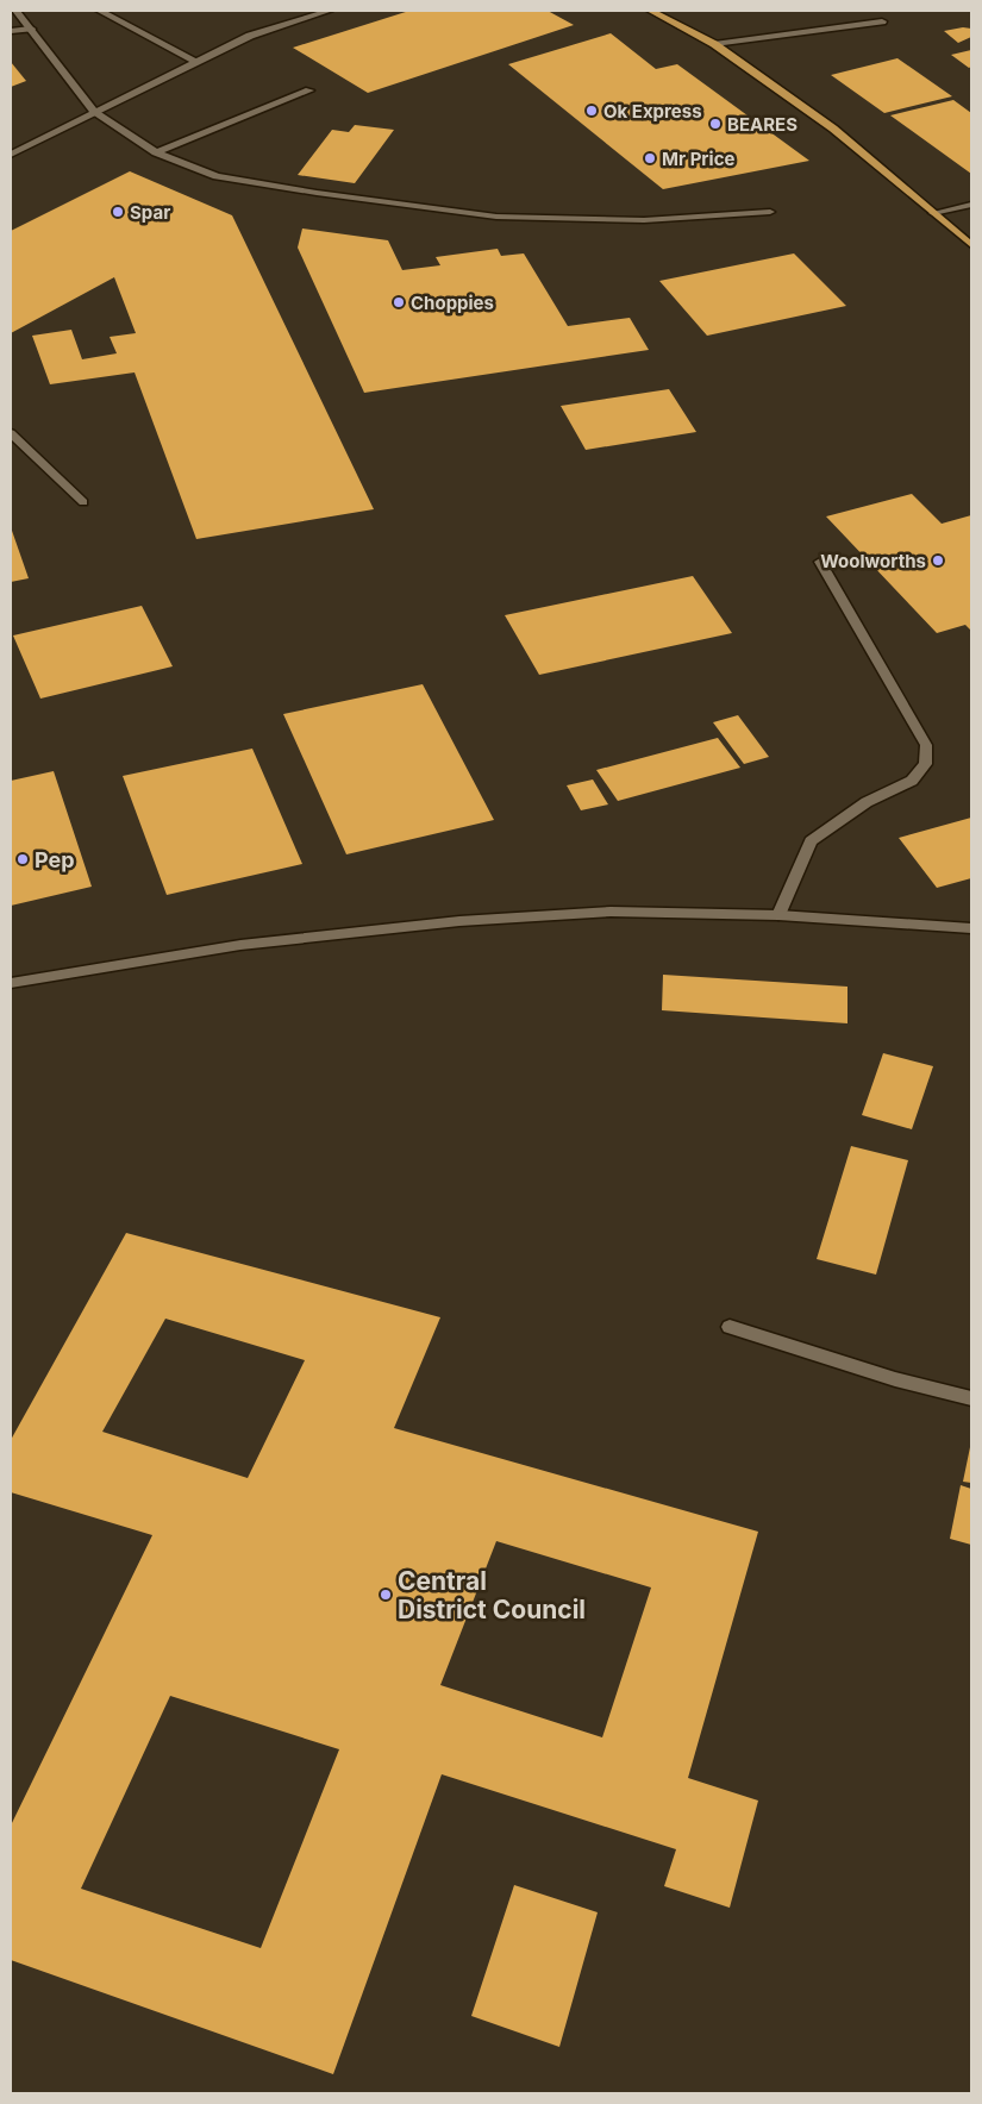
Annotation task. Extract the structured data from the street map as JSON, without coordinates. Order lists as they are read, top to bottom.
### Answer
{
  "places": [
    "Ok Express",
    "BEARES",
    "Mr Price",
    "Spar",
    "Choppies",
    "Woolworths",
    "Pep",
    "Central District Council"
  ]
}
